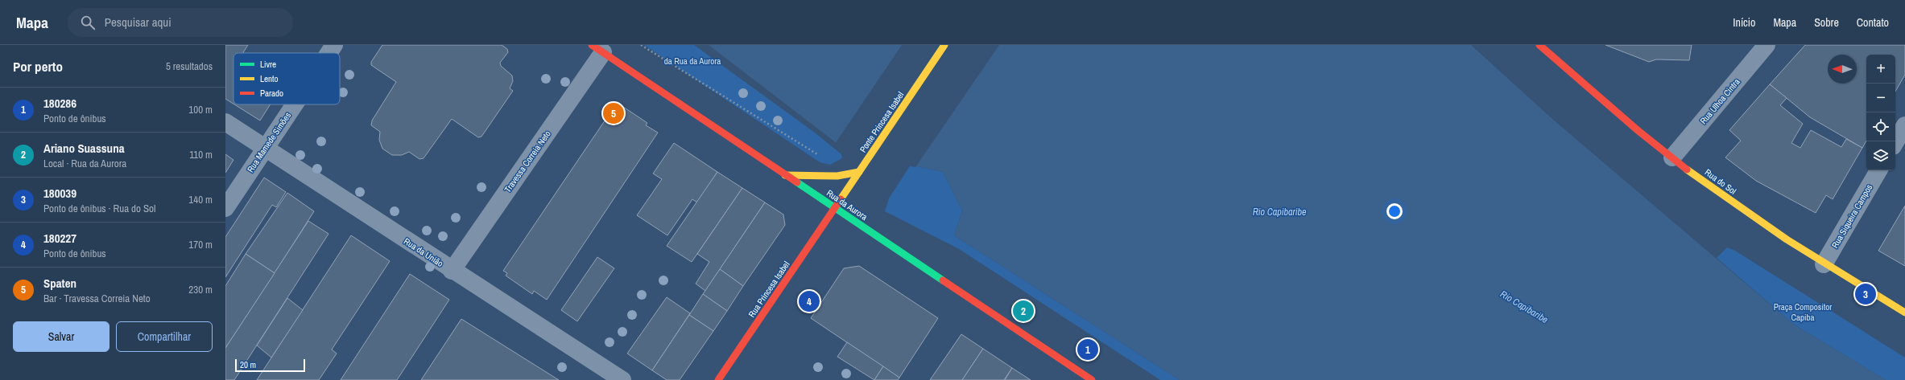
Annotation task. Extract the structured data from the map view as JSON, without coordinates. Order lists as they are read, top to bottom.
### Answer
{
  "streets": {
    "main road": [
      "Ponte Princesa Isabel",
      "Rua do Sol",
      "Rua da Aurora",
      "Rua Princesa Isabel"
    ],
    "street": [
      "Rua Ulhoa Cintra",
      "Rua Mamede Simões",
      "Travessa Correia Neto",
      "Rua Siqueira Campos",
      "Rua da União"
    ]
  },
  "crossings": [
    ["Rua Ulhoa Cintra", "Rua do Sol"],
    ["Ponte Princesa Isabel", "Rua da Aurora"],
    ["Ponte Princesa Isabel", "Rua Princesa Isabel"],
    ["Rua Mamede Simões", "Rua da União"],
    ["Travessa Correia Neto", "Rua da Aurora"],
    ["Travessa Correia Neto", "Rua da União"],
    ["Rua do Sol", "Rua Siqueira Campos"],
    ["Rua da Aurora", "Rua Princesa Isabel"]
  ],
  "water": ["Rio Capibaribe"],
  "parks": ["da Rua da Aurora", "Praça Compositor Capiba"],
  "legend": ["Livre", "Lento", "Parado"],
  "scale_bar": "20 m",
  "north": "left",
  "page": {
    "header": "Mapa",
    "search": "Pesquisar aqui",
    "nav": [
      "Início",
      "Mapa",
      "Sobre",
      "Contato"
    ],
    "heading": ["Por perto", "5 resultados"],
    "map_buttons": ["+", "−"],
    "list": [
      {
        "mark": "1",
        "name": "180286",
        "note": "Ponto de ônibus",
        "value": "100 m"
      },
      {
        "mark": "2",
        "name": "Ariano Suassuna",
        "note": "Local · Rua da Aurora",
        "value": "110 m"
      },
      {
        "mark": "3",
        "name": "180039",
        "note": "Ponto de ônibus · Rua do Sol",
        "value": "140 m"
      },
      {
        "mark": "4",
        "name": "180227",
        "note": "Ponto de ônibus",
        "value": "170 m"
      },
      {
        "mark": "5",
        "name": "Spaten",
        "note": "Bar · Travessa Correia Neto",
        "value": "230 m"
      }
    ],
    "pins": [
      "5",
      "3",
      "4",
      "2",
      "1"
    ],
    "buttons": ["Salvar", "Compartilhar"],
    "scale": "20 m"
  }
}
